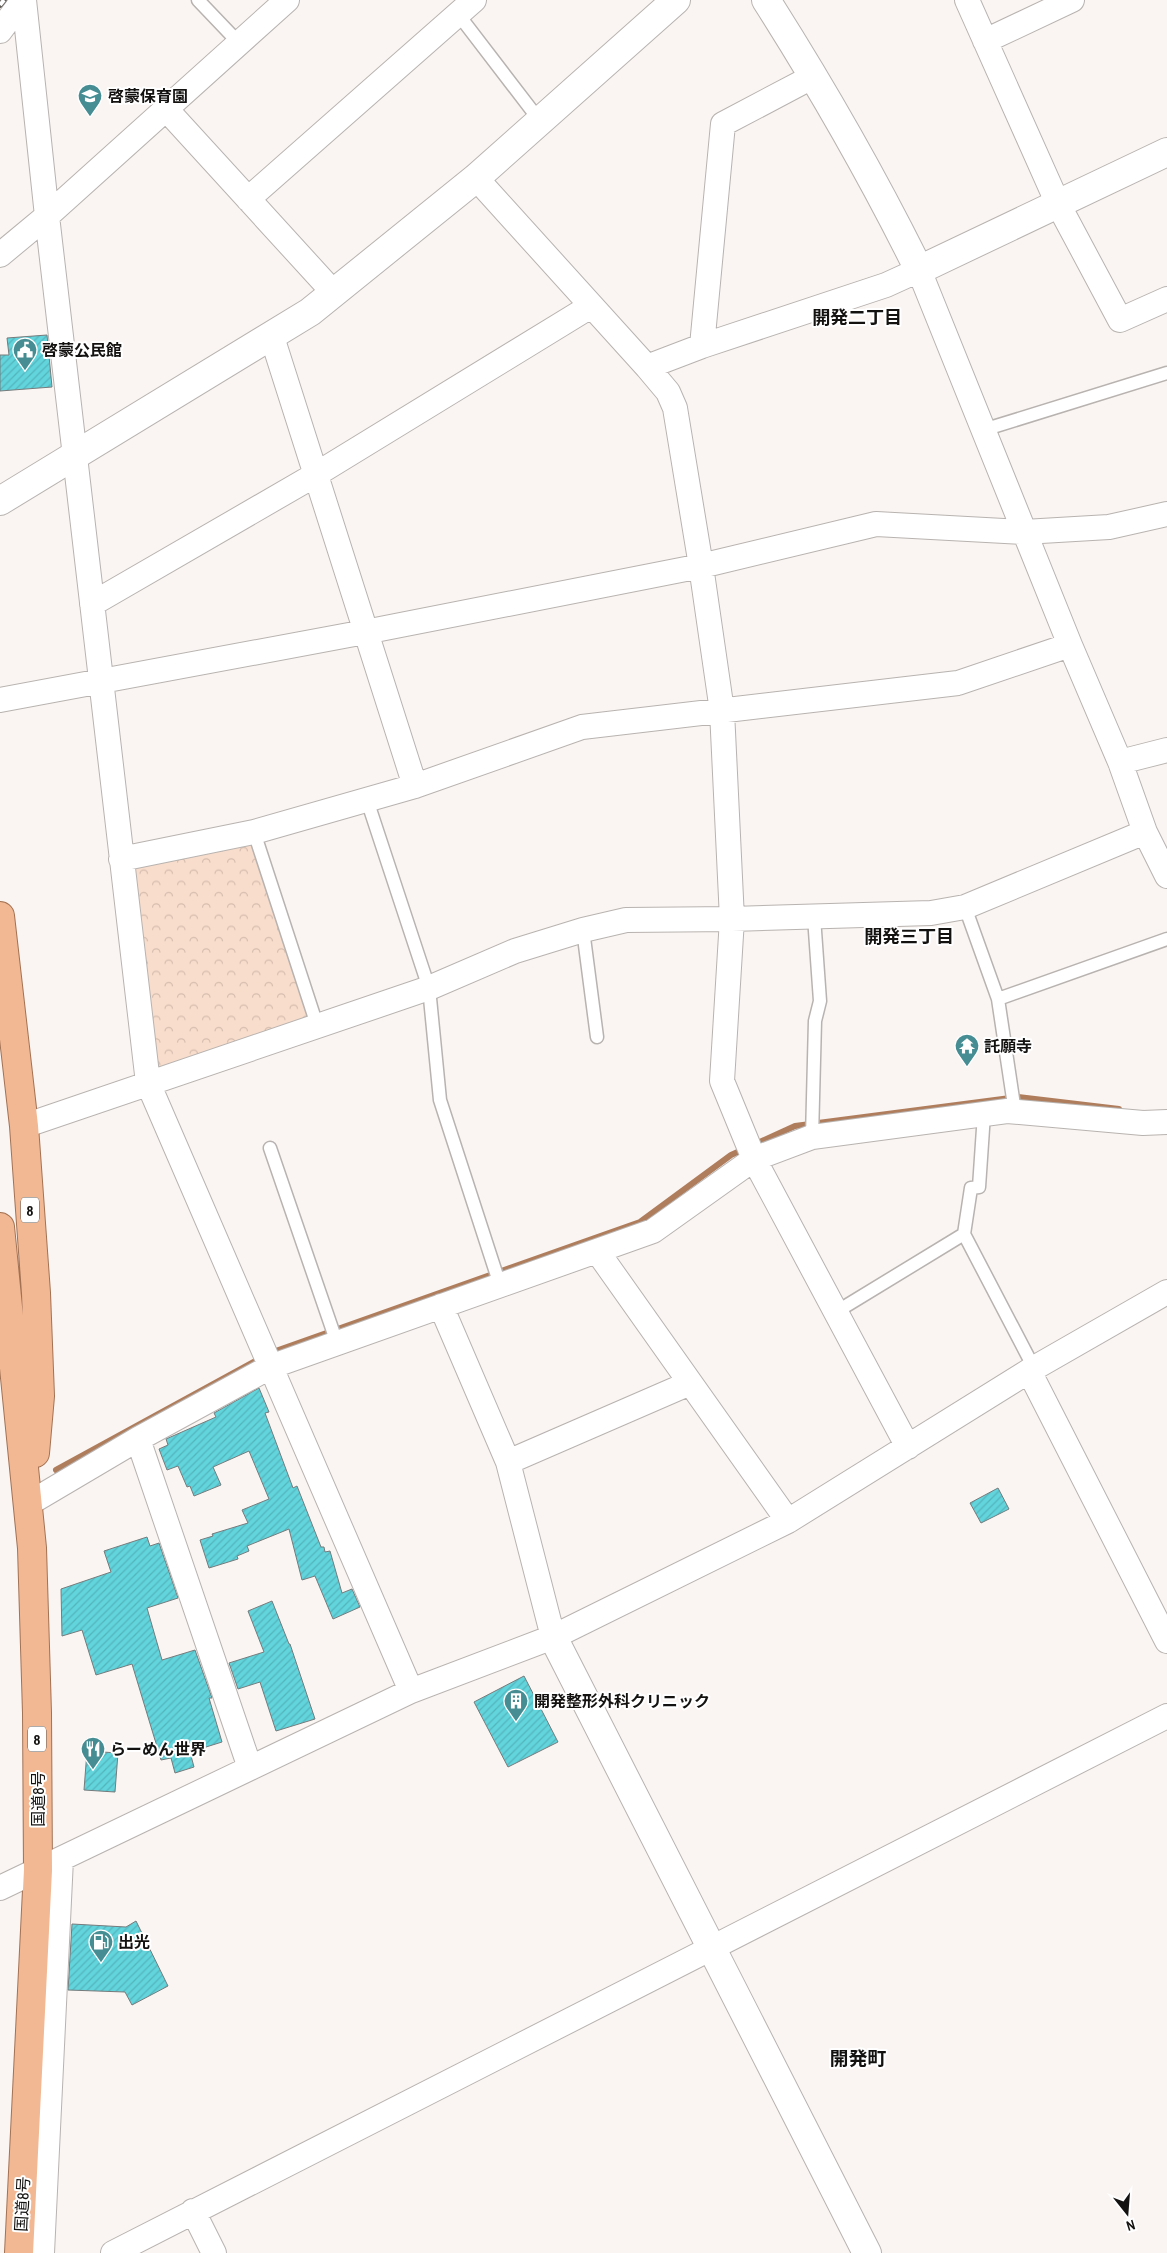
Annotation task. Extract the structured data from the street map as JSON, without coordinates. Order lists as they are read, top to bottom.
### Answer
{
  "streets": {
    "highway": ["8", "国道8号"]
  },
  "crossings": [
    ["8", "国道8号"]
  ],
  "districts": ["開発二丁目", "開発三丁目", "開発町"],
  "places": {
    "school or university": ["啓蒙保育園"],
    "public building": ["啓蒙公民館"],
    "temple": ["託願寺"],
    "building": ["開発整形外科クリニック"],
    "restaurant": ["らーめん世界"],
    "fuel station": ["出光"]
  },
  "north": "bottom"
}
